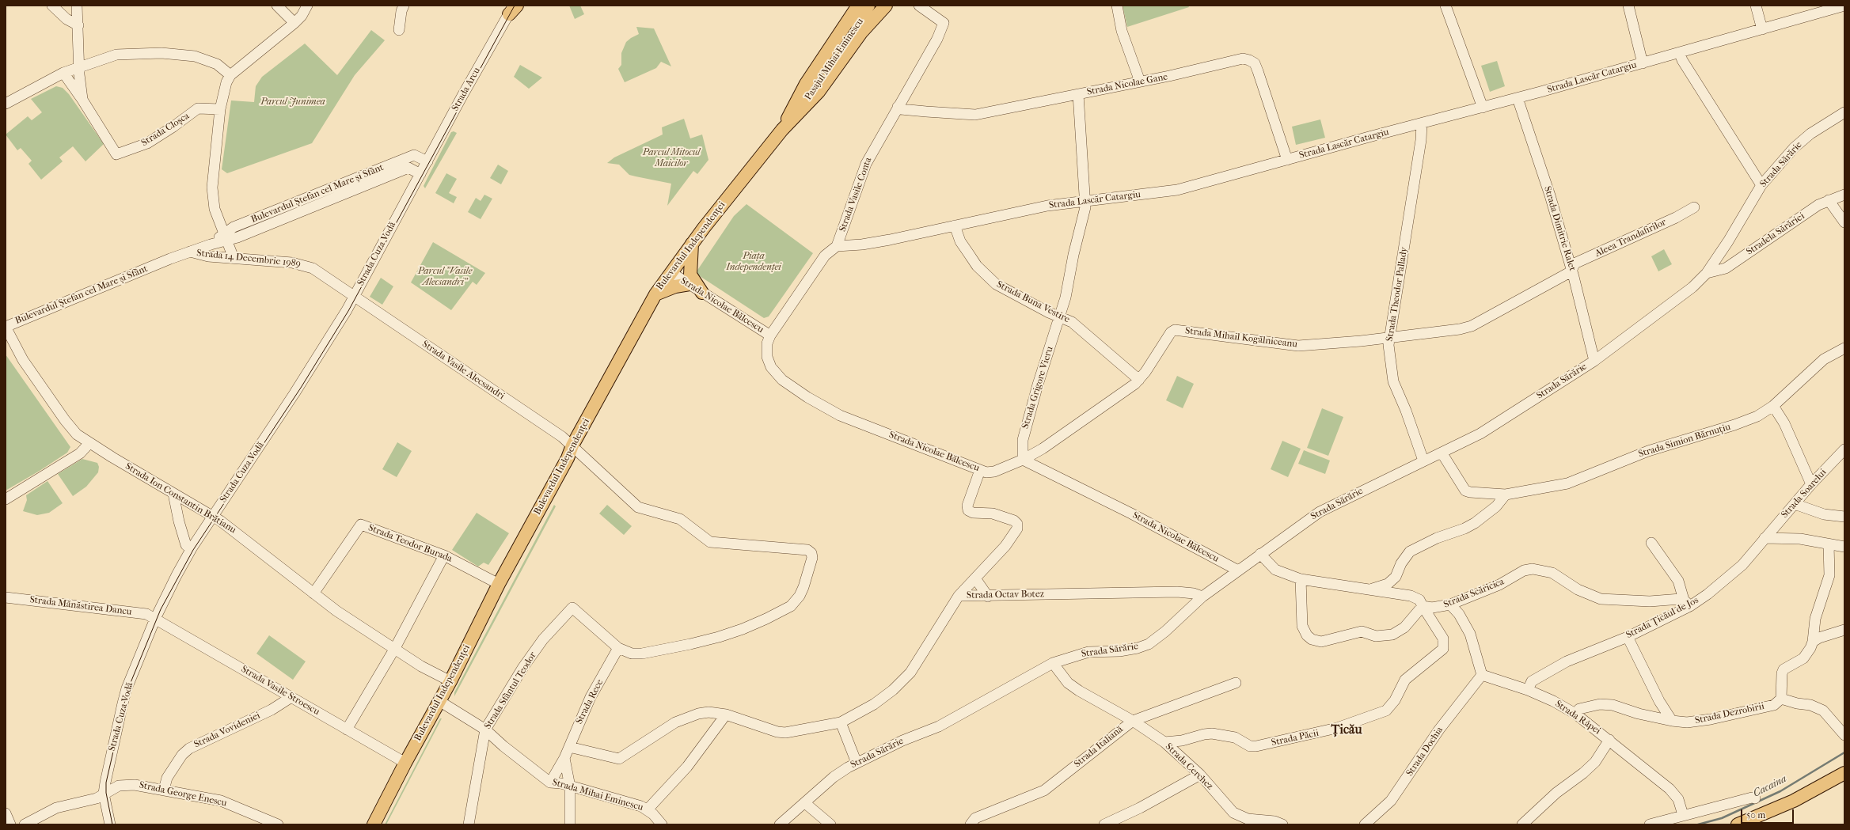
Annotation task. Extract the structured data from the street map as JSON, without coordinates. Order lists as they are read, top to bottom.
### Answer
{
  "streets": {
    "main road": ["Pasajul Mihai Eminescu", "Bulevardul Independenței"],
    "street": [
      "Strada Lascăr Catargiu",
      "Strada Nicolae Gane",
      "Strada Arcu",
      "Strada Cloșca",
      "Strada Sărărie",
      "Bulevardul Ștefan cel Mare și Sfânt",
      "Strada Vasile Conta",
      "Strada Dimitrie Ralet",
      "Stradela Sărăriei",
      "Aleea Trandafirilor",
      "Strada Cuza Vodă",
      "Strada 14 Decembrie 1989",
      "Strada Theodor Pallady",
      "Strada Buna Vestire",
      "Strada Nicolae Bălcescu",
      "Strada Mihail Kogălniceanu",
      "Strada Vasile Alecsandri",
      "Strada Grigore Vieru",
      "Strada Simion Bărnuțiu",
      "Strada Soarelui",
      "Strada Ion Constantin Brătianu",
      "Strada Teodor Burada",
      "Strada Scăricica",
      "Strada Octav Botez",
      "Strada Mănăstirea Dancu",
      "Strada Țicăul de Jos",
      "Strada Vasile Stroescu",
      "Strada Sfântul Teodor",
      "Strada Rece",
      "Strada Dezrobirii",
      "Strada Râpei",
      "Strada Vovideniei",
      "Strada Păcii",
      "Strada Italiană",
      "Strada Dochia",
      "Strada Cerchez",
      "Strada George Enescu",
      "Strada Mihai Eminescu"
    ]
  },
  "crossings": [
    ["Pasajul Mihai Eminescu", "Bulevardul Independenței"],
    ["Strada Lascăr Catargiu", "Strada Nicolae Gane"],
    ["Strada Lascăr Catargiu", "Strada Vasile Conta"],
    ["Strada Lascăr Catargiu", "Strada Dimitrie Ralet"],
    ["Strada Lascăr Catargiu", "Strada Theodor Pallady"],
    ["Strada Lascăr Catargiu", "Strada Buna Vestire"],
    ["Strada Lascăr Catargiu", "Strada Grigore Vieru"],
    ["Strada Nicolae Gane", "Strada Vasile Conta"],
    ["Strada Nicolae Gane", "Strada Grigore Vieru"],
    ["Strada Arcu", "Bulevardul Ștefan cel Mare și Sfânt"],
    ["Strada Arcu", "Strada Cuza Vodă"],
    ["Strada Sărărie", "Strada Dimitrie Ralet"],
    ["Strada Sărărie", "Stradela Sărăriei"],
    ["Strada Sărărie", "Strada Theodor Pallady"],
    ["Strada Sărărie", "Strada Nicolae Bălcescu"],
    ["Strada Sărărie", "Strada Simion Bărnuțiu"],
    ["Strada Sărărie", "Strada Octav Botez"],
    ["Strada Sărărie", "Strada Cerchez"],
    ["Bulevardul Ștefan cel Mare și Sfânt", "Strada Cuza Vodă"],
    ["Bulevardul Ștefan cel Mare și Sfânt", "Strada 14 Decembrie 1989"],
    ["Bulevardul Ștefan cel Mare și Sfânt", "Strada Ion Constantin Brătianu"],
    ["Strada Dimitrie Ralet", "Aleea Trandafirilor"],
    ["Strada Dimitrie Ralet", "Strada Mihail Kogălniceanu"],
    ["Aleea Trandafirilor", "Strada Mihail Kogălniceanu"],
    ["Bulevardul Independenței", "Strada Nicolae Bălcescu"],
    ["Bulevardul Independenței", "Strada Vasile Alecsandri"],
    ["Bulevardul Independenței", "Strada Ion Constantin Brătianu"],
    ["Bulevardul Independenței", "Strada Teodor Burada"],
    ["Bulevardul Independenței", "Strada Vasile Stroescu"],
    ["Bulevardul Independenței", "Strada Mihai Eminescu"],
    ["Strada Cuza Vodă", "Strada 14 Decembrie 1989"],
    ["Strada Cuza Vodă", "Strada Vasile Alecsandri"],
    ["Strada Cuza Vodă", "Strada Ion Constantin Brătianu"],
    ["Strada Cuza Vodă", "Strada Mănăstirea Dancu"],
    ["Strada Cuza Vodă", "Strada Vasile Stroescu"],
    ["Strada Cuza Vodă", "Strada George Enescu"],
    ["Strada 14 Decembrie 1989", "Strada Vasile Alecsandri"],
    ["Strada Theodor Pallady", "Strada Mihail Kogălniceanu"],
    ["Strada Buna Vestire", "Strada Mihail Kogălniceanu"],
    ["Strada Buna Vestire", "Strada Grigore Vieru"],
    ["Strada Nicolae Bălcescu", "Strada Mihail Kogălniceanu"],
    ["Strada Nicolae Bălcescu", "Strada Grigore Vieru"],
    ["Strada Nicolae Bălcescu", "Strada Octav Botez"],
    ["Strada Mihail Kogălniceanu", "Strada Grigore Vieru"],
    ["Strada Vasile Alecsandri", "Strada Sfântul Teodor"],
    ["Strada Vasile Alecsandri", "Strada Rece"],
    ["Strada Soarelui", "Strada Țicăul de Jos"],
    ["Strada Ion Constantin Brătianu", "Strada Teodor Burada"],
    ["Strada Scăricica", "Strada Țicăul de Jos"],
    ["Strada Scăricica", "Strada Păcii"],
    ["Strada Mănăstirea Dancu", "Strada Vasile Stroescu"],
    ["Strada Țicăul de Jos", "Strada Râpei"],
    ["Strada Vasile Stroescu", "Strada Vovideniei"],
    ["Strada Sfântul Teodor", "Strada Rece"],
    ["Strada Sfântul Teodor", "Strada Mihai Eminescu"],
    ["Strada Rece", "Strada Mihai Eminescu"],
    ["Strada Dezrobirii", "Strada Râpei"],
    ["Strada Râpei", "Strada Dochia"],
    ["Strada Vovideniei", "Strada George Enescu"],
    ["Strada Păcii", "Strada Cerchez"],
    ["Strada Italiană", "Strada Cerchez"]
  ],
  "districts": ["Țicău"],
  "water": ["Cacaina"],
  "parks": [
    "Parcul Junimea",
    "Parcul Mitocul Maicilor",
    "Piața Independenței",
    "Parcul \"Vasile Alecsandri\""
  ],
  "scale_bar": "50 m"
}
